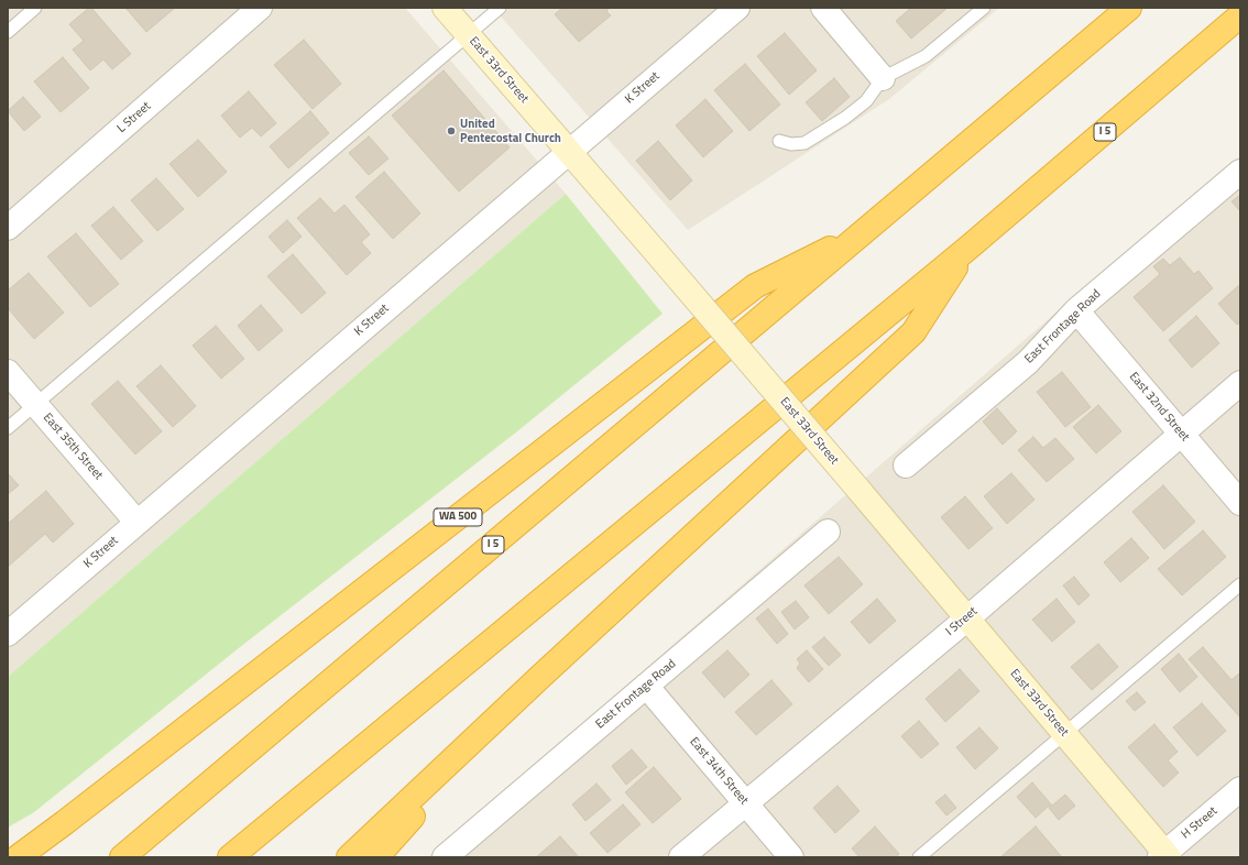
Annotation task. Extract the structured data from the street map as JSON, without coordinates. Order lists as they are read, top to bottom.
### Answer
{
  "streets": {
    "highway": ["I 5", "WA 500"],
    "street": [
      "East 33rd Street",
      "K Street",
      "L Street",
      "East Frontage Road",
      "East 32nd Street",
      "East 35th Street",
      "I Street",
      "East 34th Street",
      "H Street"
    ]
  },
  "crossings": [
    ["East 33rd Street", "K Street"],
    ["East 33rd Street", "I Street"],
    ["East 33rd Street", "H Street"],
    ["K Street", "East 35th Street"],
    ["I 5", "WA 500"],
    ["East Frontage Road", "East 32nd Street"],
    ["East Frontage Road", "East 34th Street"],
    ["East 32nd Street", "I Street"],
    ["I Street", "East 34th Street"]
  ],
  "places": ["United Pentecostal Church"]
}
